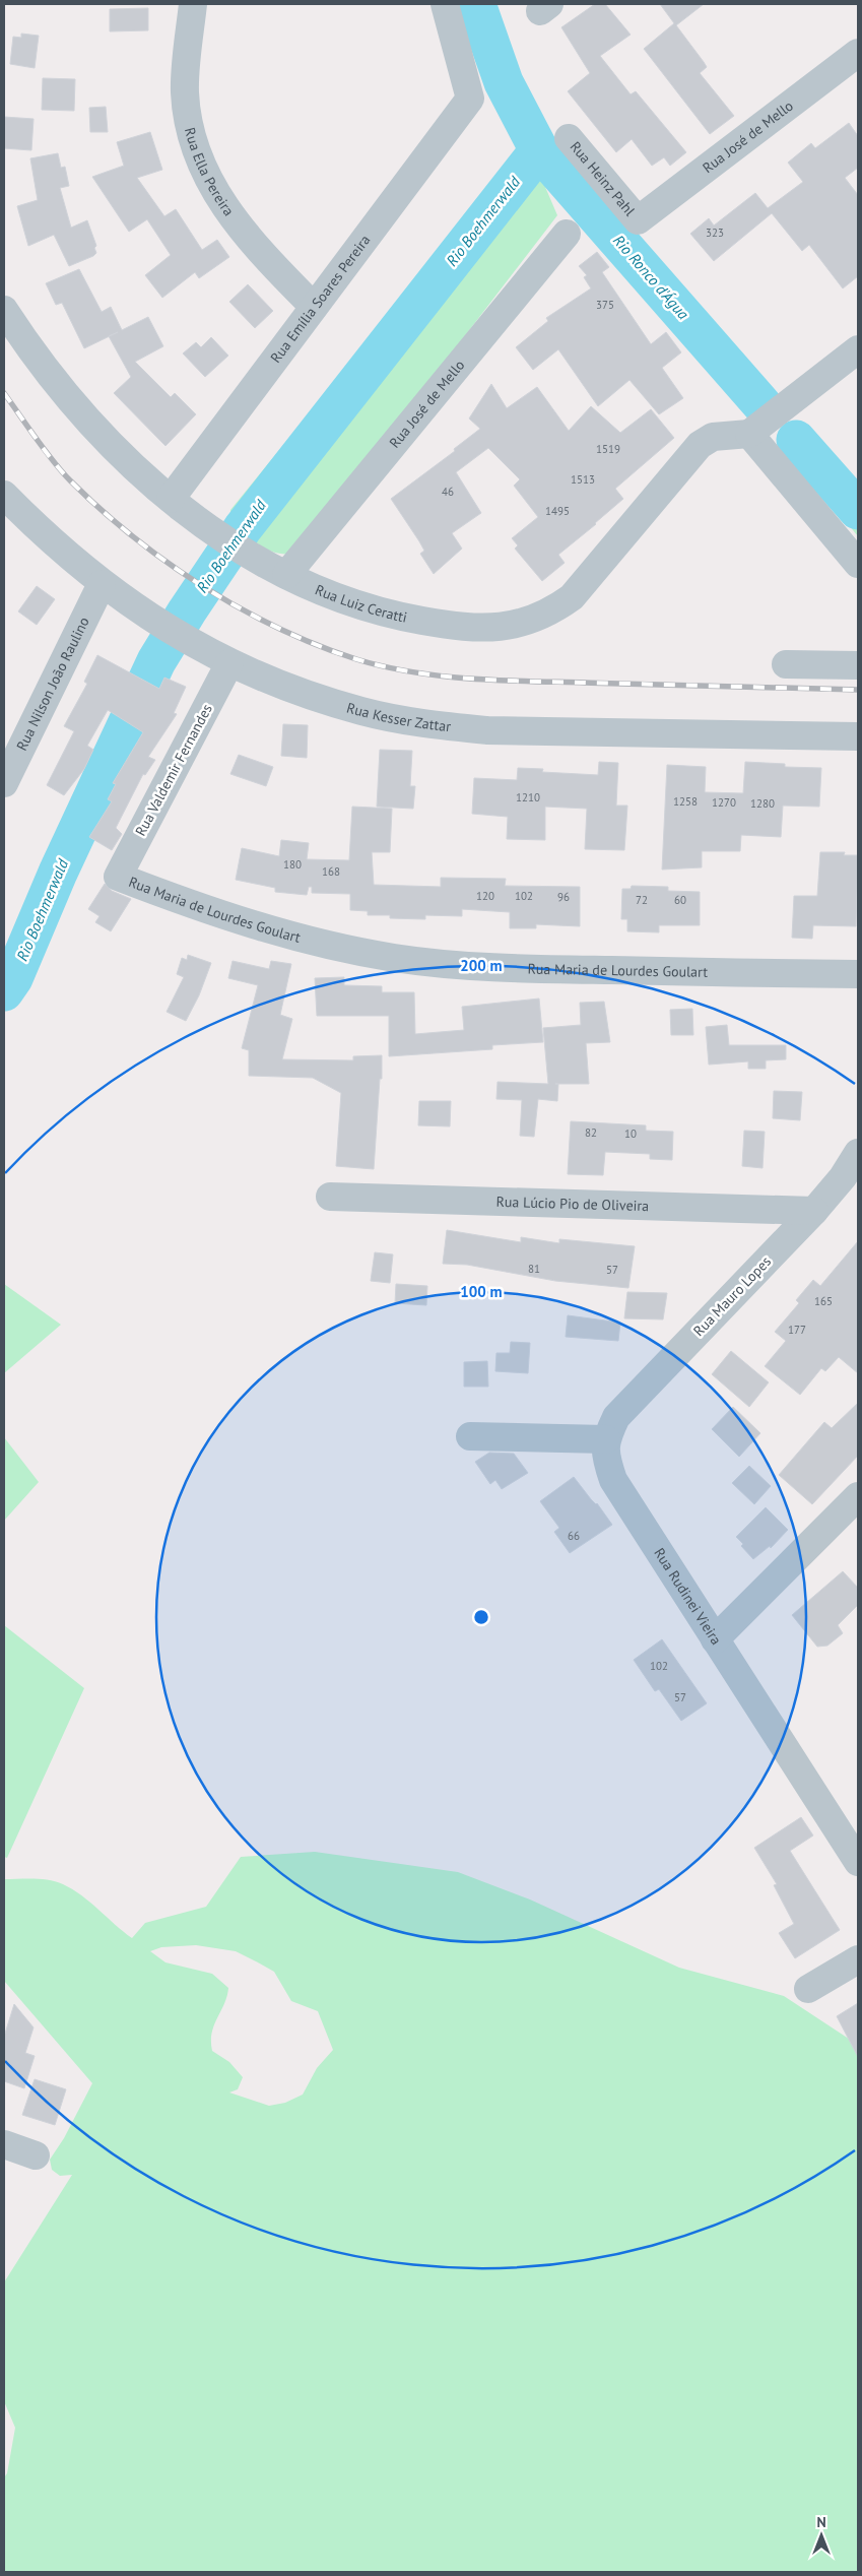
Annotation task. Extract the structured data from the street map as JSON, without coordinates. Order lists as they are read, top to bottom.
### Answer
{
  "streets": {
    "street": [
      "Rua José de Mello",
      "Rua Ella Pereira",
      "Rua Heinz Pahl",
      "Rua Emília Soares Pereira",
      "Rua Luiz Ceratti",
      "Rua Nilson João Raulino",
      "Rua Kesser Zattar",
      "Rua Valdemir Fernandes",
      "Rua Maria de Lourdes Goulart",
      "Rua Lúcio Pio de Oliveira",
      "Rua Mauro Lopes",
      "Rua Rudinei Vieira"
    ]
  },
  "crossings": [
    ["Rua José de Mello", "Rua Heinz Pahl"],
    ["Rua José de Mello", "Rua Luiz Ceratti"],
    ["Rua Ella Pereira", "Rua Emília Soares Pereira"],
    ["Rua Emília Soares Pereira", "Rua Luiz Ceratti"],
    ["Rua Nilson João Raulino", "Rua Kesser Zattar"],
    ["Rua Kesser Zattar", "Rua Valdemir Fernandes"],
    ["Rua Valdemir Fernandes", "Rua Maria de Lourdes Goulart"],
    ["Rua Lúcio Pio de Oliveira", "Rua Mauro Lopes"],
    ["Rua Mauro Lopes", "Rua Rudinei Vieira"]
  ],
  "water": ["Rio Boehmerwald", "Rio Ronco d'Água"],
  "house_numbers": [
    "323",
    "375",
    "1519",
    "1513",
    "46",
    "1495",
    "1210",
    "1258",
    "1270",
    "1280",
    "180",
    "168",
    "120",
    "102",
    "96",
    "72",
    "60",
    "82",
    "10",
    "81",
    "57",
    "165",
    "177",
    "66",
    "102",
    "57"
  ],
  "north": "top",
  "rings": ["200 m", "100 m"]
}
